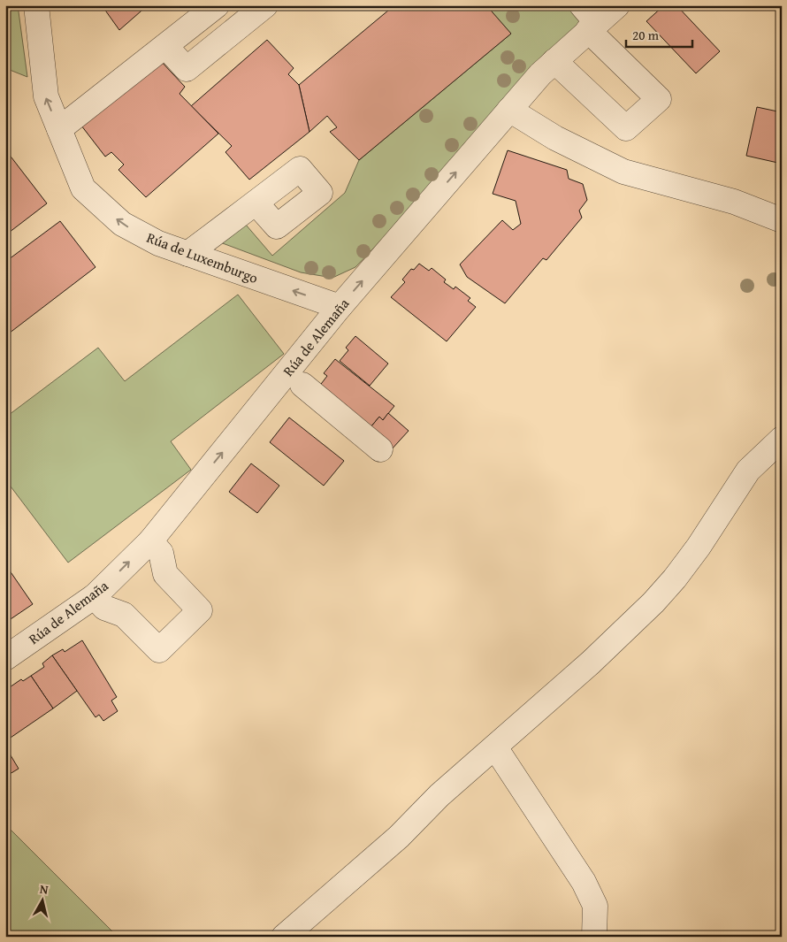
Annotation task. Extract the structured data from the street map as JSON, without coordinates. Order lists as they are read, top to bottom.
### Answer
{
  "streets": {
    "street": ["Rúa de Luxemburgo", "Rúa de Alemaña"]
  },
  "crossings": [
    ["Rúa de Luxemburgo", "Rúa de Alemaña"]
  ],
  "one_way": ["Rúa de Luxemburgo", "Rúa de Alemaña"],
  "scale_bar": "20 m",
  "north": "top"
}
